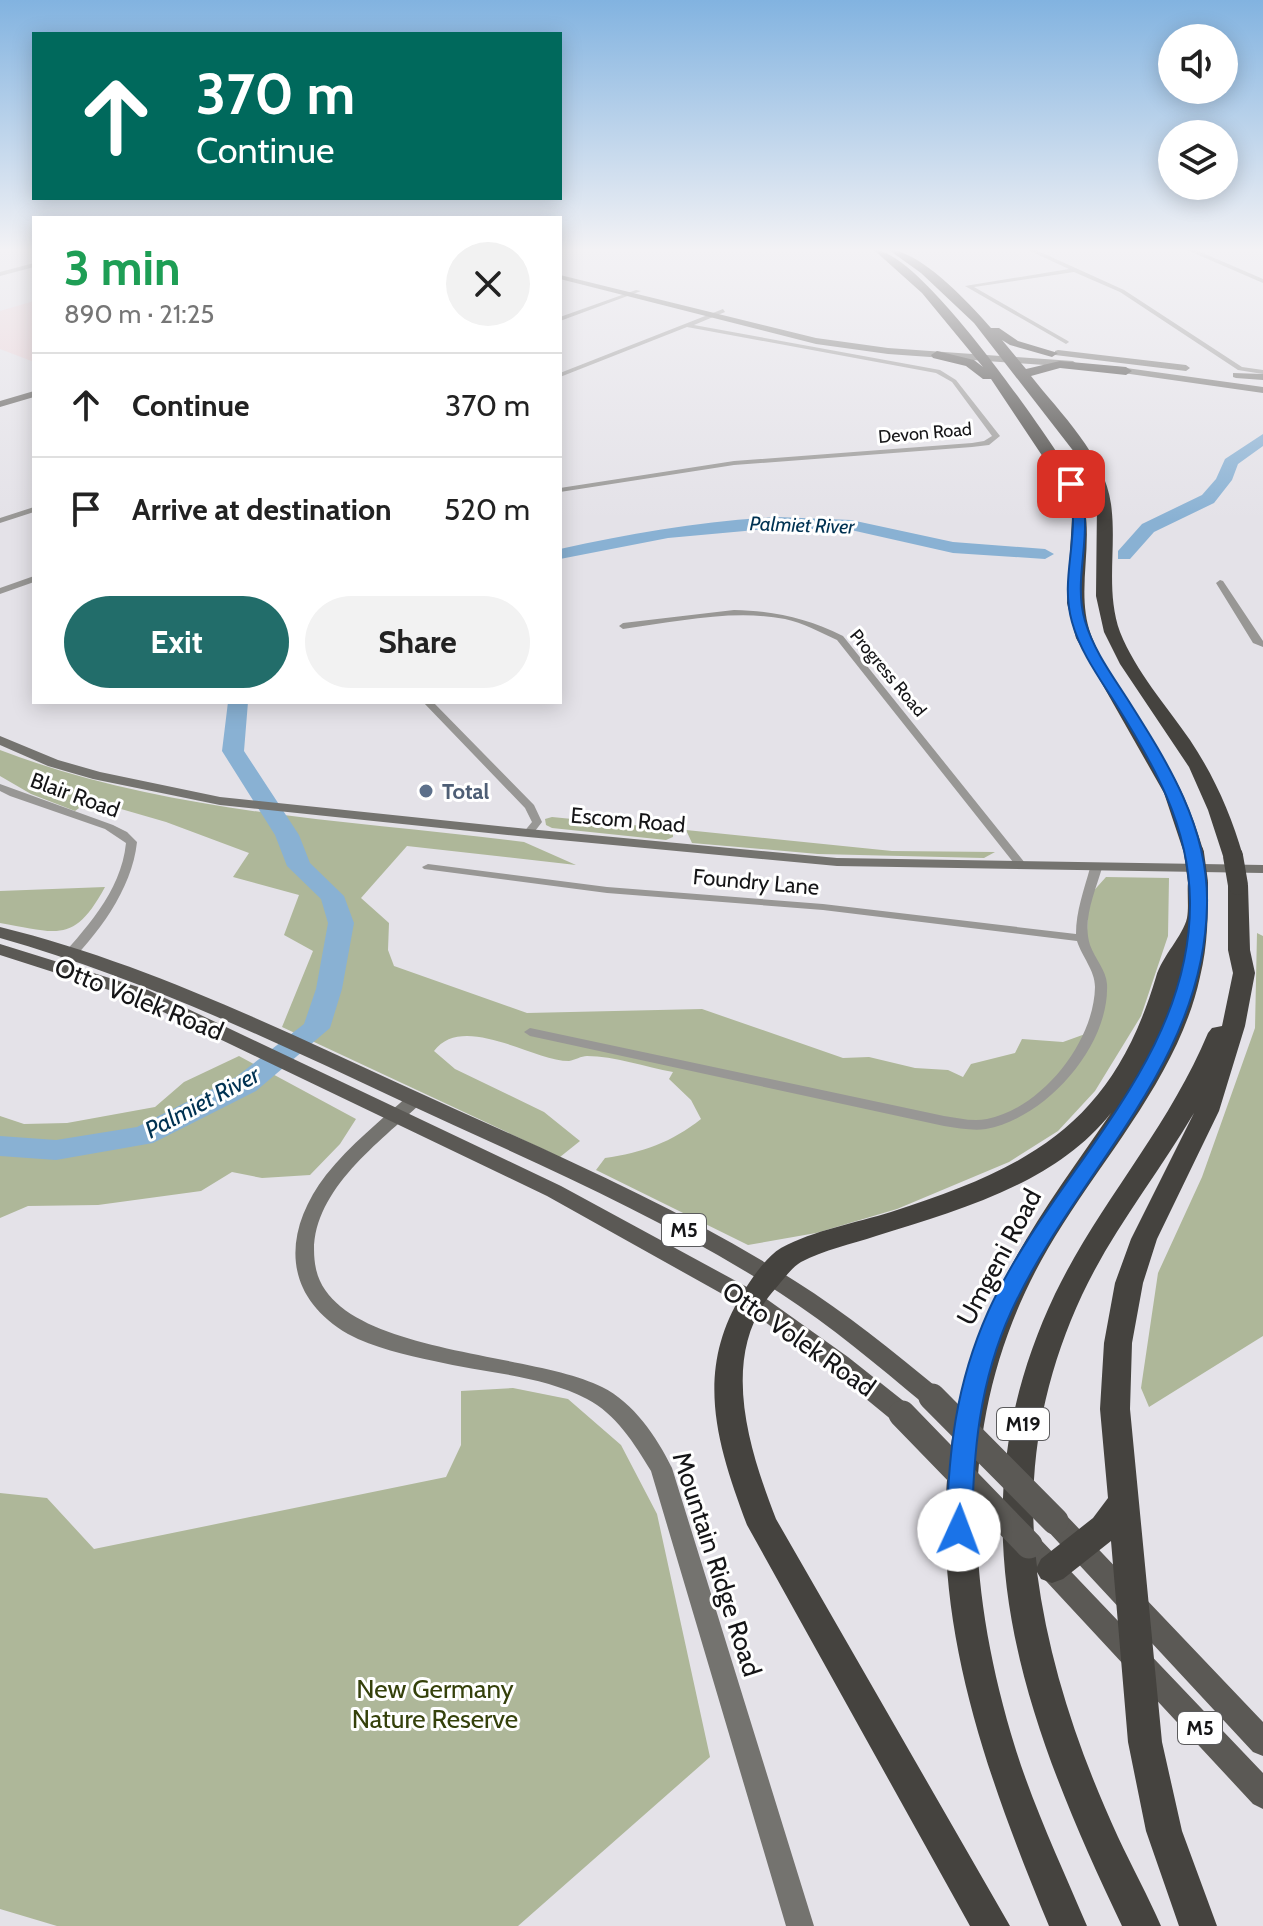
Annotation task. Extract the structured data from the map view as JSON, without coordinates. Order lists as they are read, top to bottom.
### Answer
{
  "streets": {
    "highway": ["Umgeni Road", "M19"],
    "main road": [
      "Escom Road",
      "Otto Volek Road",
      "M5",
      "Mountain Ridge Road"
    ],
    "street": [
      "Devon Road",
      "Progress Road",
      "Blair Road",
      "Foundry Lane"
    ]
  },
  "crossings": [
    ["Progress Road", "Escom Road"],
    ["Blair Road", "Otto Volek Road"],
    ["Otto Volek Road", "Mountain Ridge Road"],
    ["Umgeni Road", "M19"]
  ],
  "water": ["Palmiet River"],
  "parks": ["New Germany Nature Reserve"],
  "places": ["Total"],
  "page": {
    "turn": ["370 m", "Continue"],
    "heading": ["3 min", "890 m · 21:25"],
    "list": [
      {
        "name": "Continue",
        "value": "370 m"
      },
      {
        "name": "Arrive at destination",
        "value": "520 m"
      }
    ],
    "buttons": ["Exit", "Share"]
  }
}
